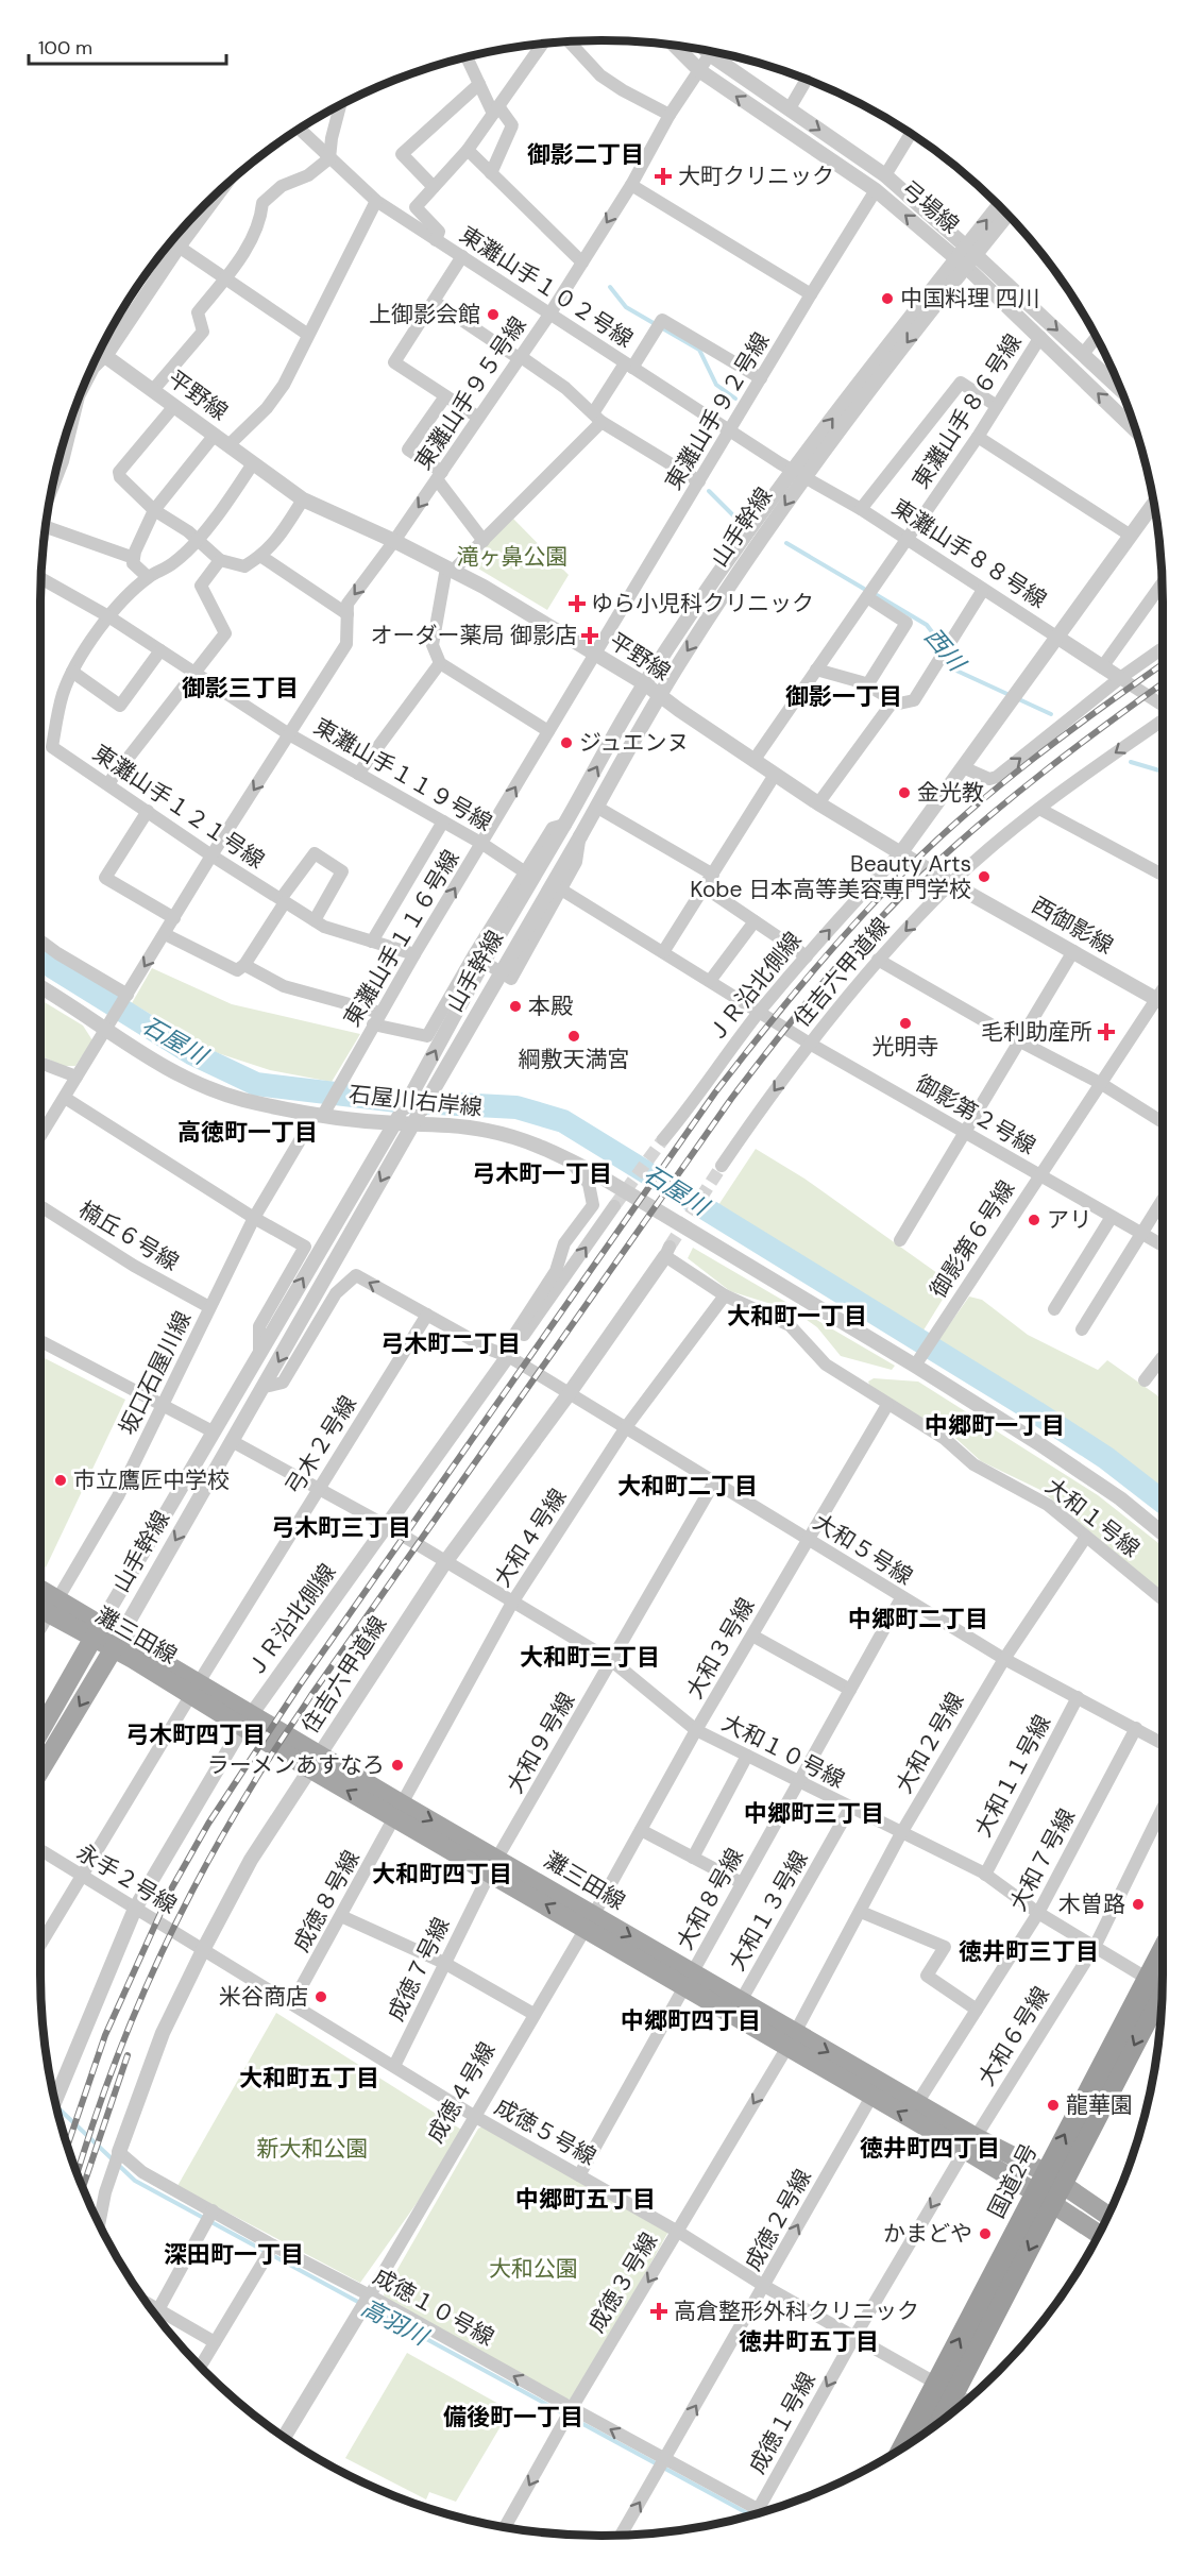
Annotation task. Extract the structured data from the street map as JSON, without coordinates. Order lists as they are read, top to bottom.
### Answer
{
  "streets": {
    "highway": ["国道2号"],
    "main road": ["山手幹線", "灘三田線"],
    "street": [
      "弓場線",
      "東灘山手１０２号線",
      "東灘山手９５号線",
      "平野線",
      "東灘山手９２号線",
      "東灘山手８６号線",
      "東灘山手８８号線",
      "東灘山手１１９号線",
      "東灘山手１２１号線",
      "西御影線",
      "東灘山手１１６号線",
      "住吉六甲道線",
      "ＪＲ沿北側線",
      "石屋川右岸線",
      "御影第２号線",
      "楠丘６号線",
      "御影第６号線",
      "坂口石屋川線",
      "弓木２号線",
      "大和１号線",
      "大和４号線",
      "大和５号線",
      "大和３号線",
      "大和９号線",
      "大和２号線",
      "大和１０号線",
      "大和１１号線",
      "大和７号線",
      "永手２号線",
      "大和８号線",
      "成徳８号線",
      "大和１３号線",
      "成徳７号線",
      "大和６号線",
      "成徳４号線",
      "成徳５号線",
      "成徳２号線",
      "成徳３号線",
      "成徳１０号線",
      "成徳１号線"
    ]
  },
  "crossings": [
    ["弓場線", "東灘山手９５号線"],
    ["弓場線", "東灘山手９２号線"],
    ["弓場線", "東灘山手８６号線"],
    ["弓場線", "山手幹線"],
    ["東灘山手１０２号線", "東灘山手９５号線"],
    ["東灘山手１０２号線", "東灘山手９２号線"],
    ["東灘山手１０２号線", "山手幹線"],
    ["東灘山手１０２号線", "東灘山手８８号線"],
    ["東灘山手９５号線", "平野線"],
    ["平野線", "東灘山手９２号線"],
    ["平野線", "東灘山手８６号線"],
    ["平野線", "山手幹線"],
    ["平野線", "東灘山手１２１号線"],
    ["平野線", "西御影線"],
    ["平野線", "東灘山手１１６号線"],
    ["平野線", "住吉六甲道線"],
    ["平野線", "ＪＲ沿北側線"],
    ["東灘山手９２号線", "東灘山手１１６号線"],
    ["東灘山手８６号線", "東灘山手８８号線"],
    ["山手幹線", "東灘山手８８号線"],
    ["山手幹線", "石屋川右岸線"],
    ["山手幹線", "大和５号線"],
    ["山手幹線", "灘三田線"],
    ["山手幹線", "大和１０号線"],
    ["東灘山手８８号線", "ＪＲ沿北側線"],
    ["東灘山手１１９号線", "東灘山手１２１号線"],
    ["東灘山手１１９号線", "東灘山手１１６号線"],
    ["東灘山手１２１号線", "東灘山手１１６号線"],
    ["西御影線", "住吉六甲道線"],
    ["西御影線", "御影第６号線"],
    ["東灘山手１１６号線", "石屋川右岸線"],
    ["東灘山手１１６号線", "坂口石屋川線"],
    ["住吉六甲道線", "御影第２号線"],
    ["住吉六甲道線", "大和１号線"],
    ["住吉六甲道線", "大和５号線"],
    ["住吉六甲道線", "灘三田線"],
    ["住吉六甲道線", "大和１０号線"],
    ["住吉六甲道線", "永手２号線"],
    ["住吉六甲道線", "成徳５号線"],
    ["住吉六甲道線", "成徳１０号線"],
    ["ＪＲ沿北側線", "御影第２号線"],
    ["ＪＲ沿北側線", "大和５号線"],
    ["ＪＲ沿北側線", "灘三田線"],
    ["ＪＲ沿北側線", "大和１０号線"],
    ["ＪＲ沿北側線", "永手２号線"],
    ["石屋川右岸線", "御影第６号線"],
    ["石屋川右岸線", "坂口石屋川線"],
    ["御影第２号線", "御影第６号線"],
    ["楠丘６号線", "坂口石屋川線"],
    ["坂口石屋川線", "灘三田線"],
    ["弓木２号線", "大和５号線"],
    ["弓木２号線", "灘三田線"],
    ["弓木２号線", "大和１０号線"],
    ["弓木２号線", "永手２号線"],
    ["大和１号線", "大和４号線"],
    ["大和１号線", "大和３号線"],
    ["大和１号線", "大和２号線"],
    ["大和４号線", "大和５号線"],
    ["大和４号線", "灘三田線"],
    ["大和４号線", "大和１０号線"],
    ["大和４号線", "成徳８号線"],
    ["大和５号線", "大和３号線"],
    ["大和５号線", "大和９号線"],
    ["大和５号線", "大和２号線"],
    ["大和５号線", "大和１１号線"],
    ["大和５号線", "大和７号線"],
    ["大和５号線", "大和８号線"],
    ["灘三田線", "大和３号線"],
    ["灘三田線", "大和９号線"],
    ["灘三田線", "大和２号線"],
    ["灘三田線", "大和７号線"],
    ["灘三田線", "大和８号線"],
    ["灘三田線", "成徳８号線"],
    ["灘三田線", "大和１３号線"],
    ["灘三田線", "成徳７号線"],
    ["灘三田線", "大和６号線"],
    ["灘三田線", "成徳４号線"],
    ["灘三田線", "国道2号"],
    ["灘三田線", "成徳２号線"],
    ["灘三田線", "成徳３号線"],
    ["灘三田線", "成徳１号線"],
    ["大和３号線", "大和１０号線"],
    ["大和３号線", "成徳４号線"],
    ["大和９号線", "大和１０号線"],
    ["大和９号線", "成徳７号線"],
    ["大和２号線", "大和１０号線"],
    ["大和２号線", "成徳３号線"],
    ["大和１０号線", "大和１１号線"],
    ["大和１０号線", "大和７号線"],
    ["大和１０号線", "大和８号線"],
    ["大和１０号線", "大和１３号線"],
    ["大和１０号線", "大和６号線"],
    ["大和１０号線", "国道2号"],
    ["永手２号線", "成徳５号線"],
    ["大和８号線", "成徳５号線"],
    ["成徳８号線", "成徳５号線"],
    ["成徳７号線", "成徳５号線"],
    ["大和６号線", "成徳１号線"],
    ["成徳４号線", "成徳５号線"],
    ["成徳４号線", "成徳１０号線"],
    ["成徳５号線", "国道2号"],
    ["成徳５号線", "成徳２号線"],
    ["成徳５号線", "成徳３号線"],
    ["成徳５号線", "成徳１号線"],
    ["成徳２号線", "成徳１０号線"],
    ["成徳３号線", "成徳１０号線"]
  ],
  "one_way": [
    "成徳２号線",
    "成徳３号線",
    "成徳１０号線",
    "成徳１号線"
  ],
  "districts": [
    "御影二丁目",
    "御影三丁目",
    "御影一丁目",
    "高徳町一丁目",
    "弓木町一丁目",
    "大和町一丁目",
    "弓木町二丁目",
    "中郷町一丁目",
    "大和町二丁目",
    "弓木町三丁目",
    "中郷町二丁目",
    "大和町三丁目",
    "弓木町四丁目",
    "中郷町三丁目",
    "大和町四丁目",
    "徳井町三丁目",
    "中郷町四丁目",
    "大和町五丁目",
    "徳井町四丁目",
    "中郷町五丁目",
    "深田町一丁目",
    "徳井町五丁目",
    "備後町一丁目"
  ],
  "water": ["西川", "石屋川", "高羽川"],
  "parks": ["滝ヶ鼻公園", "新大和公園", "大和公園"],
  "places": {
    "health": [
      "大町クリニック",
      "ゆら小児科クリニック",
      "オーダー薬局 御影店",
      "毛利助産所",
      "高倉整形外科クリニック"
    ],
    "other": [
      "中国料理 四川",
      "上御影会館",
      "ジュエンヌ",
      "金光教",
      "Beauty Arts Kobe 日本高等美容専門学校",
      "本殿",
      "光明寺",
      "綱敷天満宮",
      "アリ",
      "市立鷹匠中学校",
      "ラーメンあすなろ",
      "木曽路",
      "米谷商店",
      "龍華園",
      "かまどや"
    ]
  },
  "scale_bar": "100 m"
}
